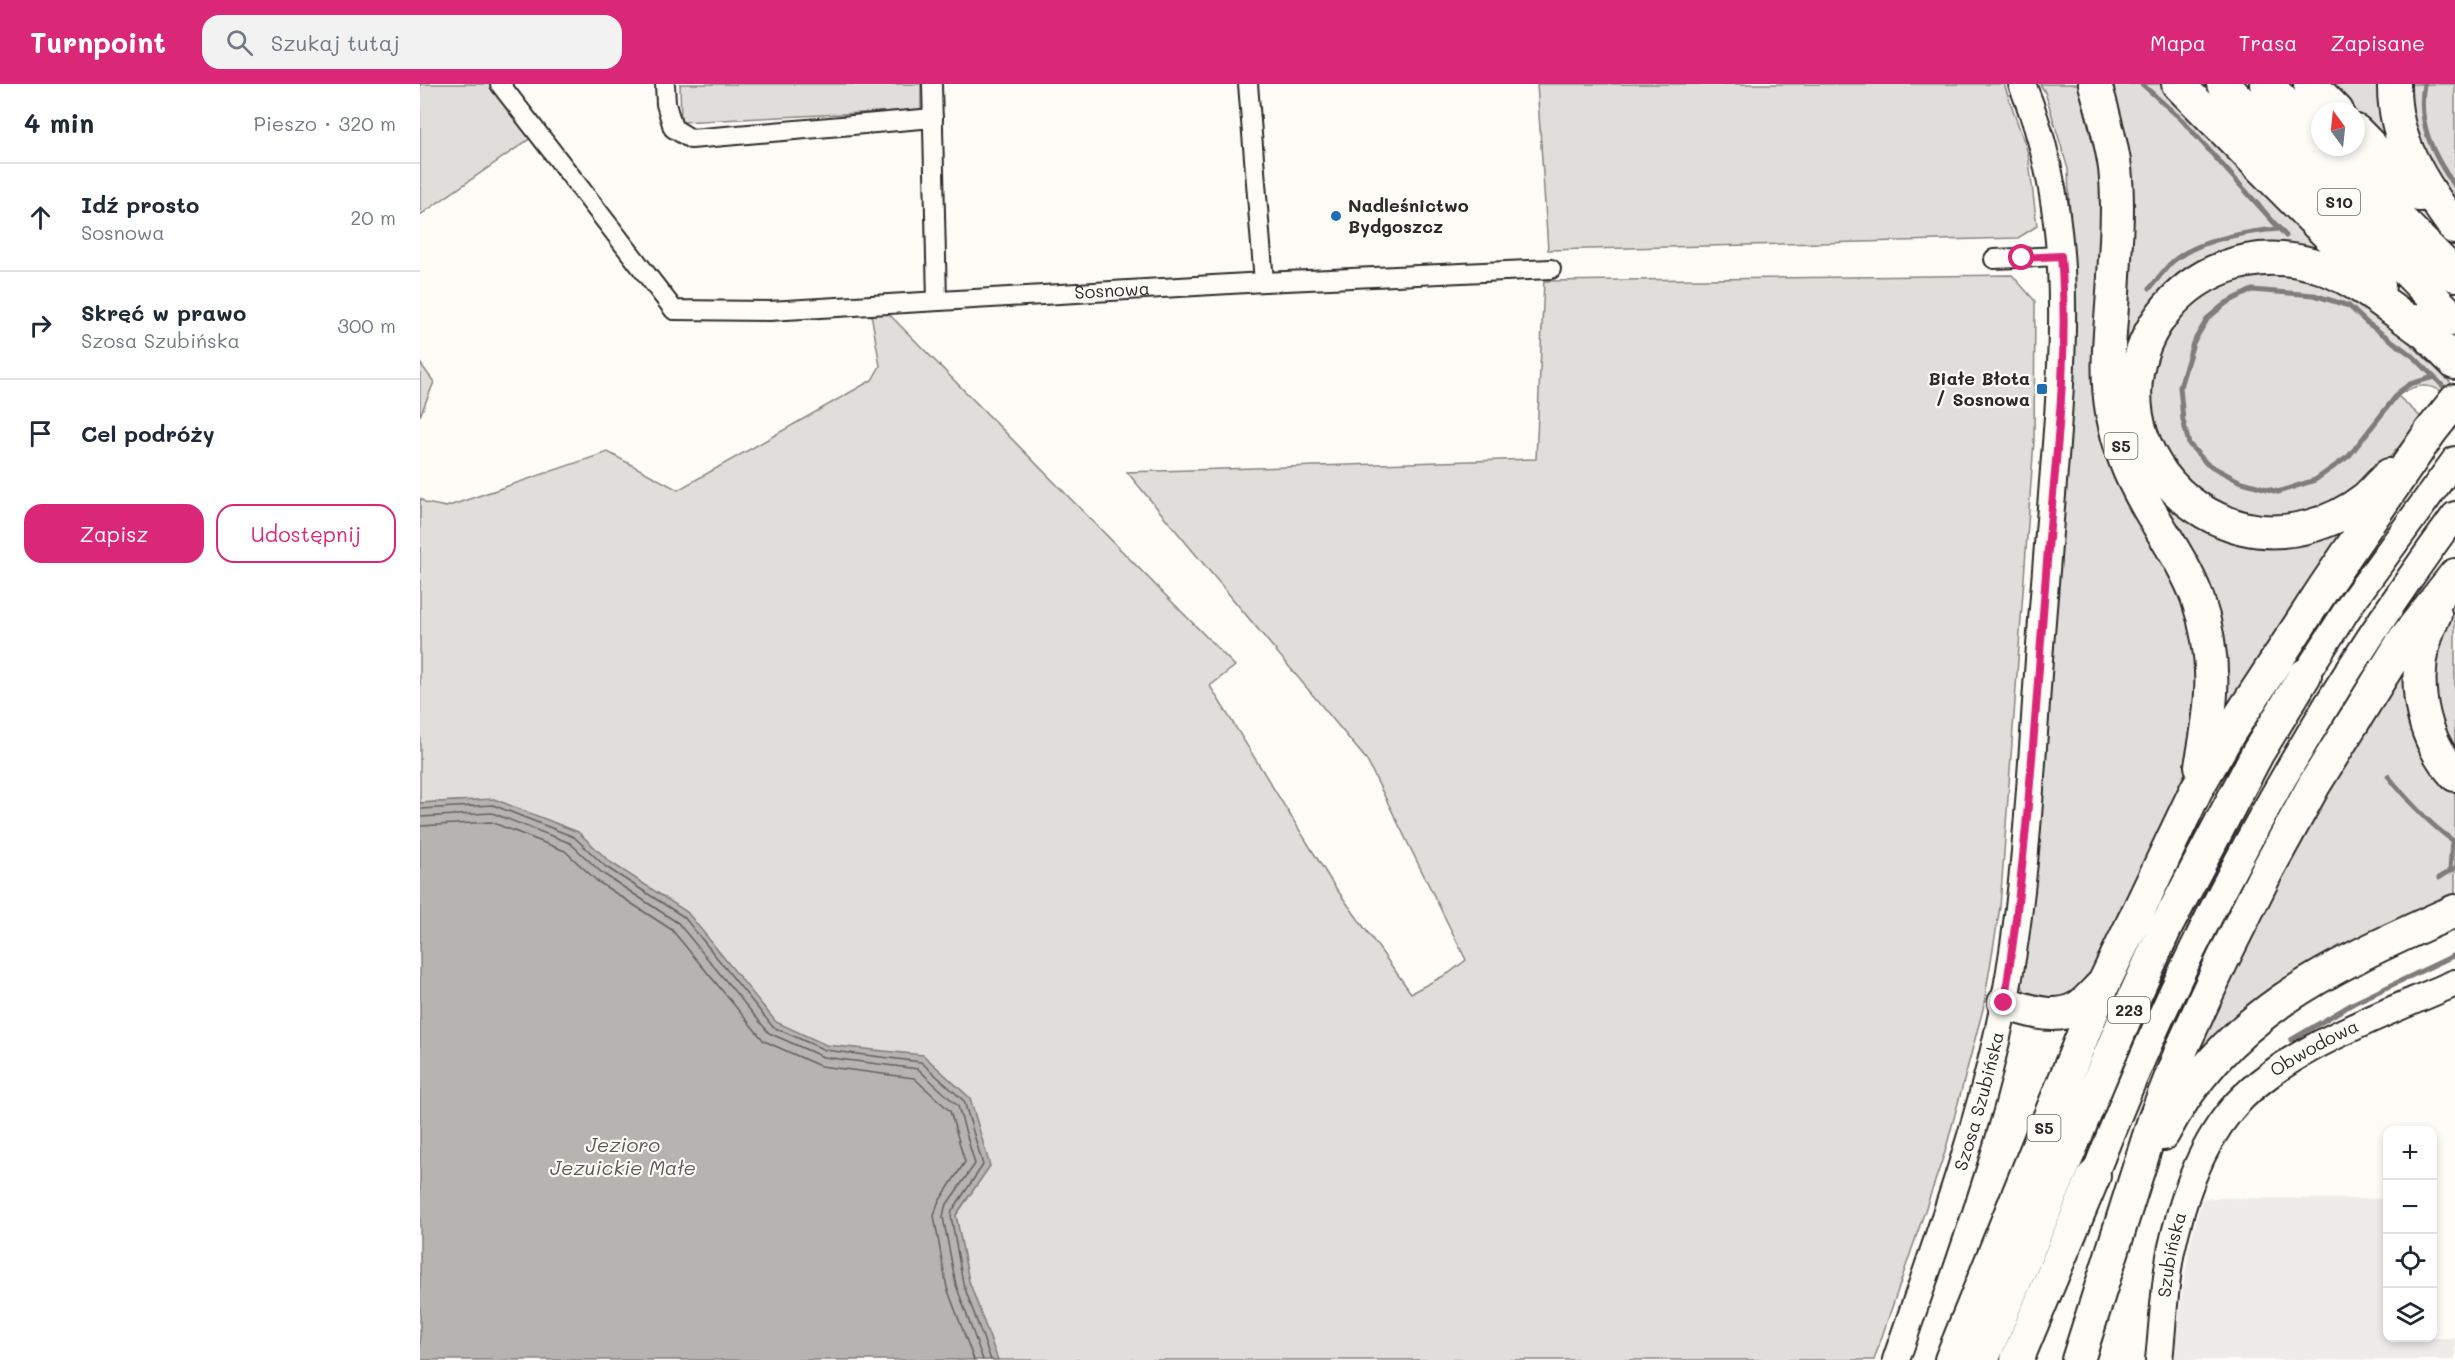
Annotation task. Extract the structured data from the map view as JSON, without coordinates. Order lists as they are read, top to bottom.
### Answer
{
  "streets": {
    "highway": ["S10", "S5", "223"],
    "street": [
      "Sosnowa",
      "Obwodowa",
      "Szosa Szubińska",
      "Szubińska"
    ]
  },
  "crossings": [
    ["Obwodowa", "Szubińska"]
  ],
  "water": ["Jezioro Jezuickie Małe"],
  "places": {
    "other": ["Nadleśnictwo Bydgoszcz"],
    "transit": ["Białe Błota / Sosnowa"]
  },
  "north": "top",
  "page": {
    "header": "Turnpoint",
    "search": "Szukaj tutaj",
    "nav": ["Mapa", "Trasa", "Zapisane"],
    "heading": ["4 min", "Pieszo · 320 m"],
    "list": [
      ["Idź prosto", "Sosnowa", "20 m"],
      ["Skręć w prawo", "Szosa Szubińska", "300 m"],
      "Cel podróży"
    ],
    "buttons": ["Zapisz", "Udostępnij"],
    "map_buttons": ["+", "−"]
  }
}
